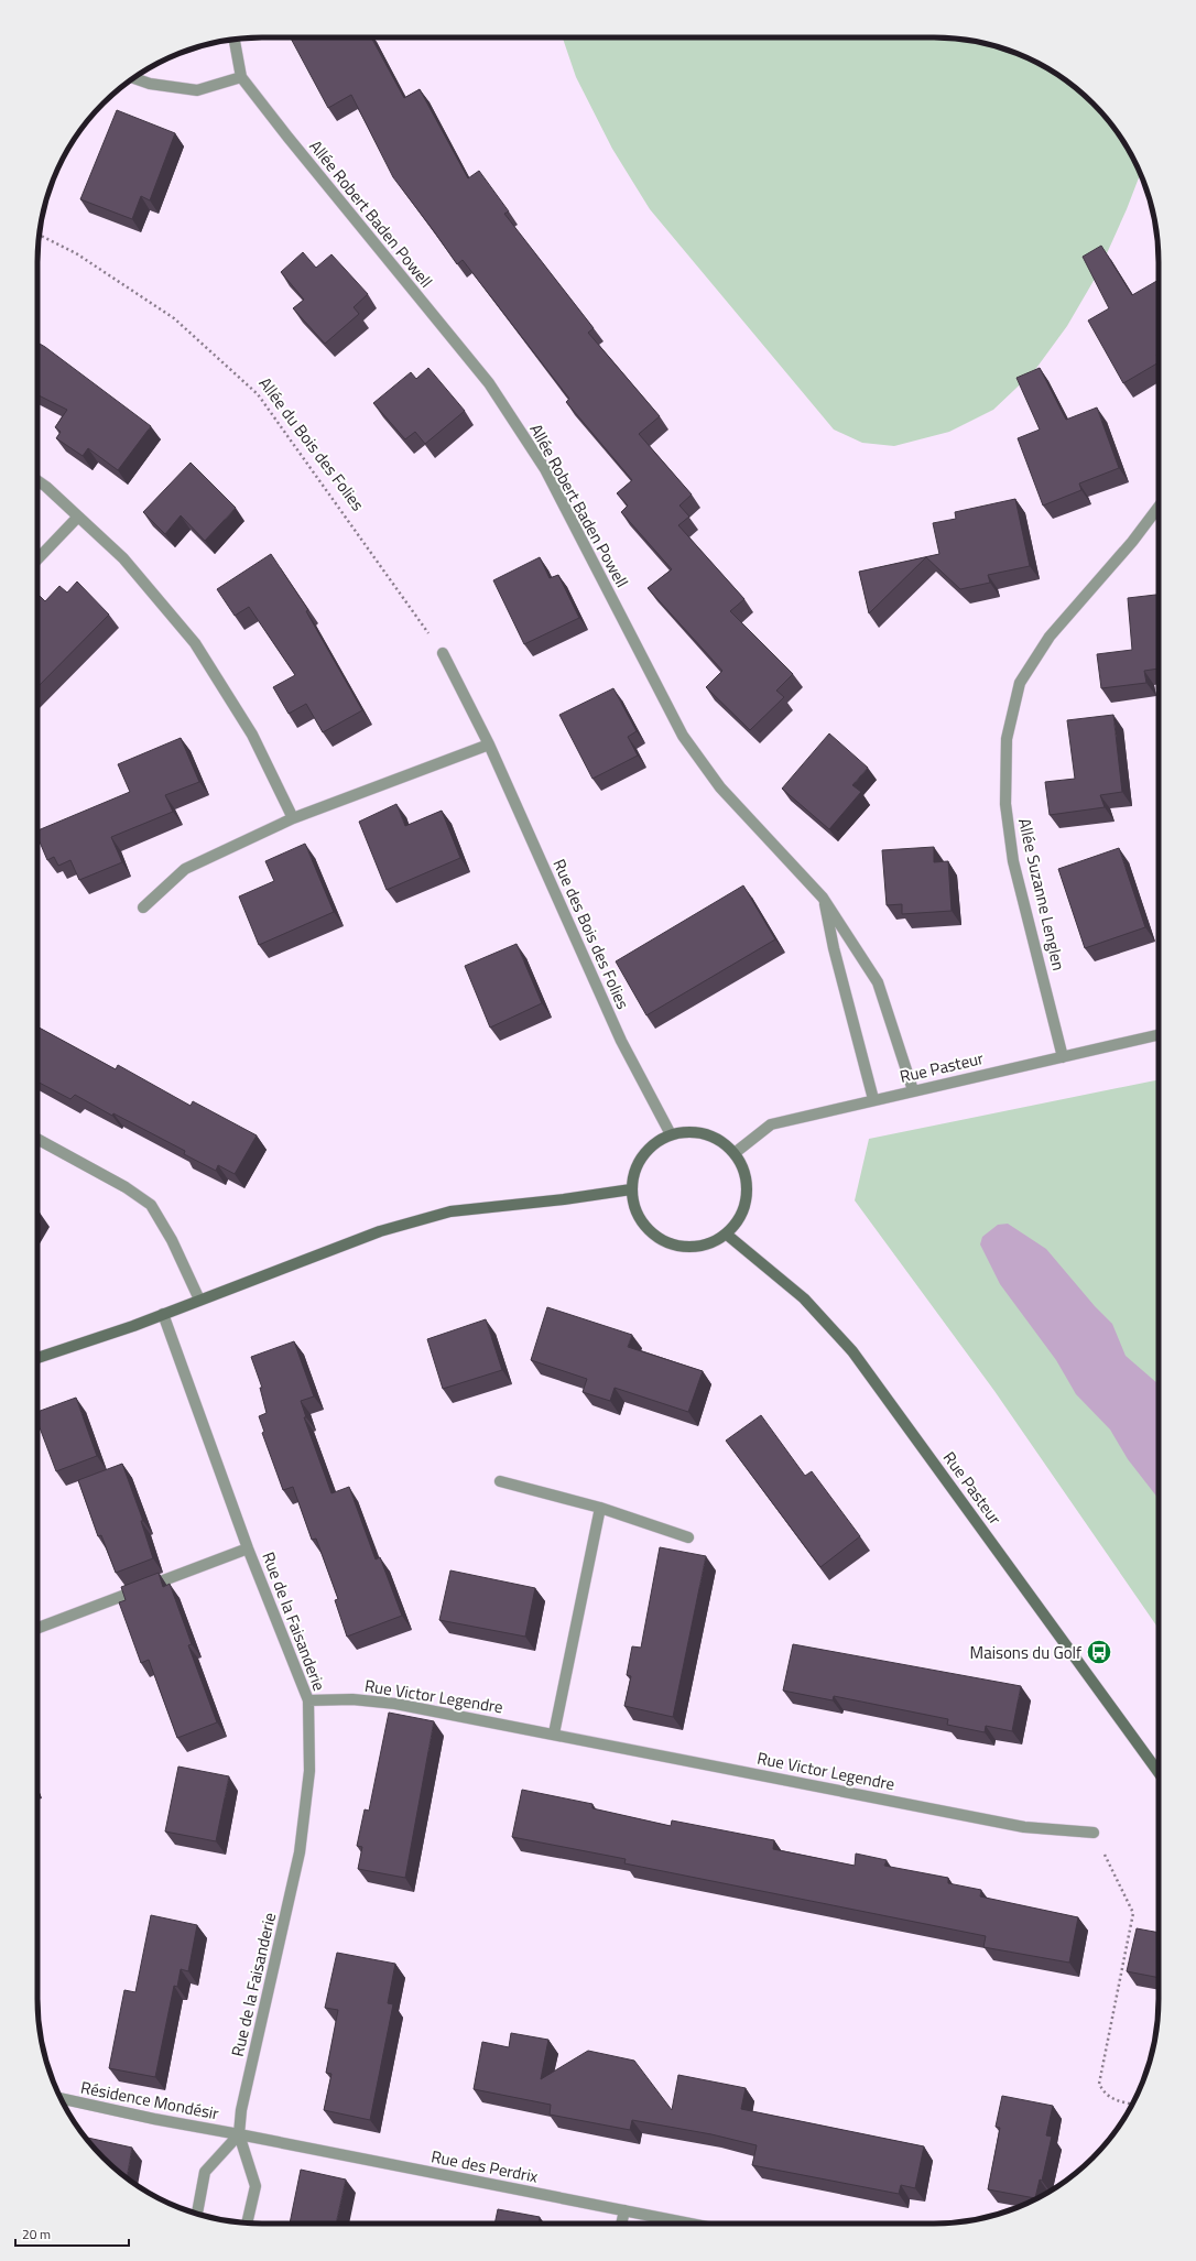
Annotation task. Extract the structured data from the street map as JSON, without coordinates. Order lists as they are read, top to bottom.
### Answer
{
  "streets": {
    "street": [
      "Allée Robert Baden Powell",
      "Allée Suzanne Lenglen",
      "Rue des Bois des Folies",
      "Rue Pasteur",
      "Rue de la Faisanderie",
      "Rue Victor Legendre",
      "Résidence Mondésir",
      "Rue des Perdrix"
    ],
    "path": ["Allée du Bois des Folies"]
  },
  "crossings": [
    ["Allée Robert Baden Powell", "Rue Pasteur"],
    ["Allée du Bois des Folies", "Rue des Bois des Folies"],
    ["Allée Suzanne Lenglen", "Rue Pasteur"],
    ["Rue des Bois des Folies", "Rue Pasteur"],
    ["Rue de la Faisanderie", "Rue Victor Legendre"],
    ["Rue de la Faisanderie", "Résidence Mondésir"],
    ["Rue de la Faisanderie", "Rue des Perdrix"],
    ["Résidence Mondésir", "Rue des Perdrix"]
  ],
  "places": {
    "bus stop": ["Maisons du Golf"]
  },
  "scale_bar": "20 m"
}
